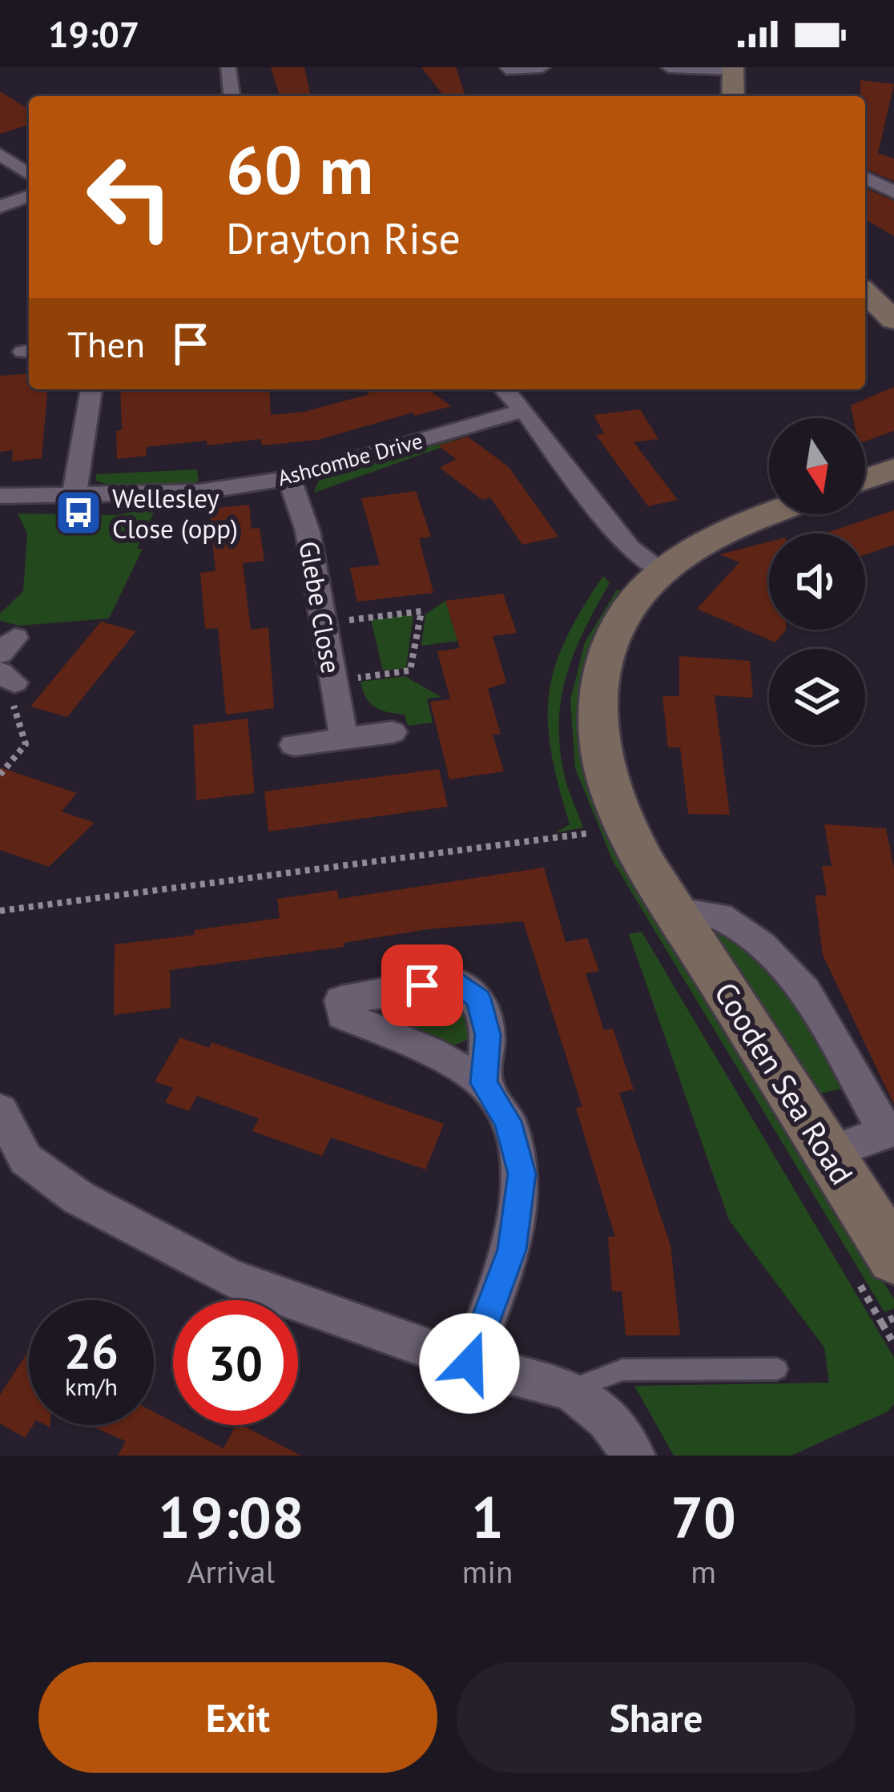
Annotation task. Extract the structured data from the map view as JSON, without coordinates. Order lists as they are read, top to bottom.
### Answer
{
  "streets": {
    "main road": ["Cooden Sea Road"],
    "street": ["Ashcombe Drive", "Glebe Close"]
  },
  "crossings": [
    ["Ashcombe Drive", "Glebe Close"]
  ],
  "places": {
    "bus stop": ["Wellesley Close (opp)"]
  },
  "north": "bottom",
  "page": {
    "status": "19:07",
    "turn": ["60 m", "Drayton Rise"],
    "then": "Then",
    "speed": "26 km/h",
    "limit": "30",
    "eta": [
      "19:08",
      "Arrival",
      "1",
      "min",
      "70",
      "m"
    ],
    "buttons": ["Exit", "Share"]
  }
}
